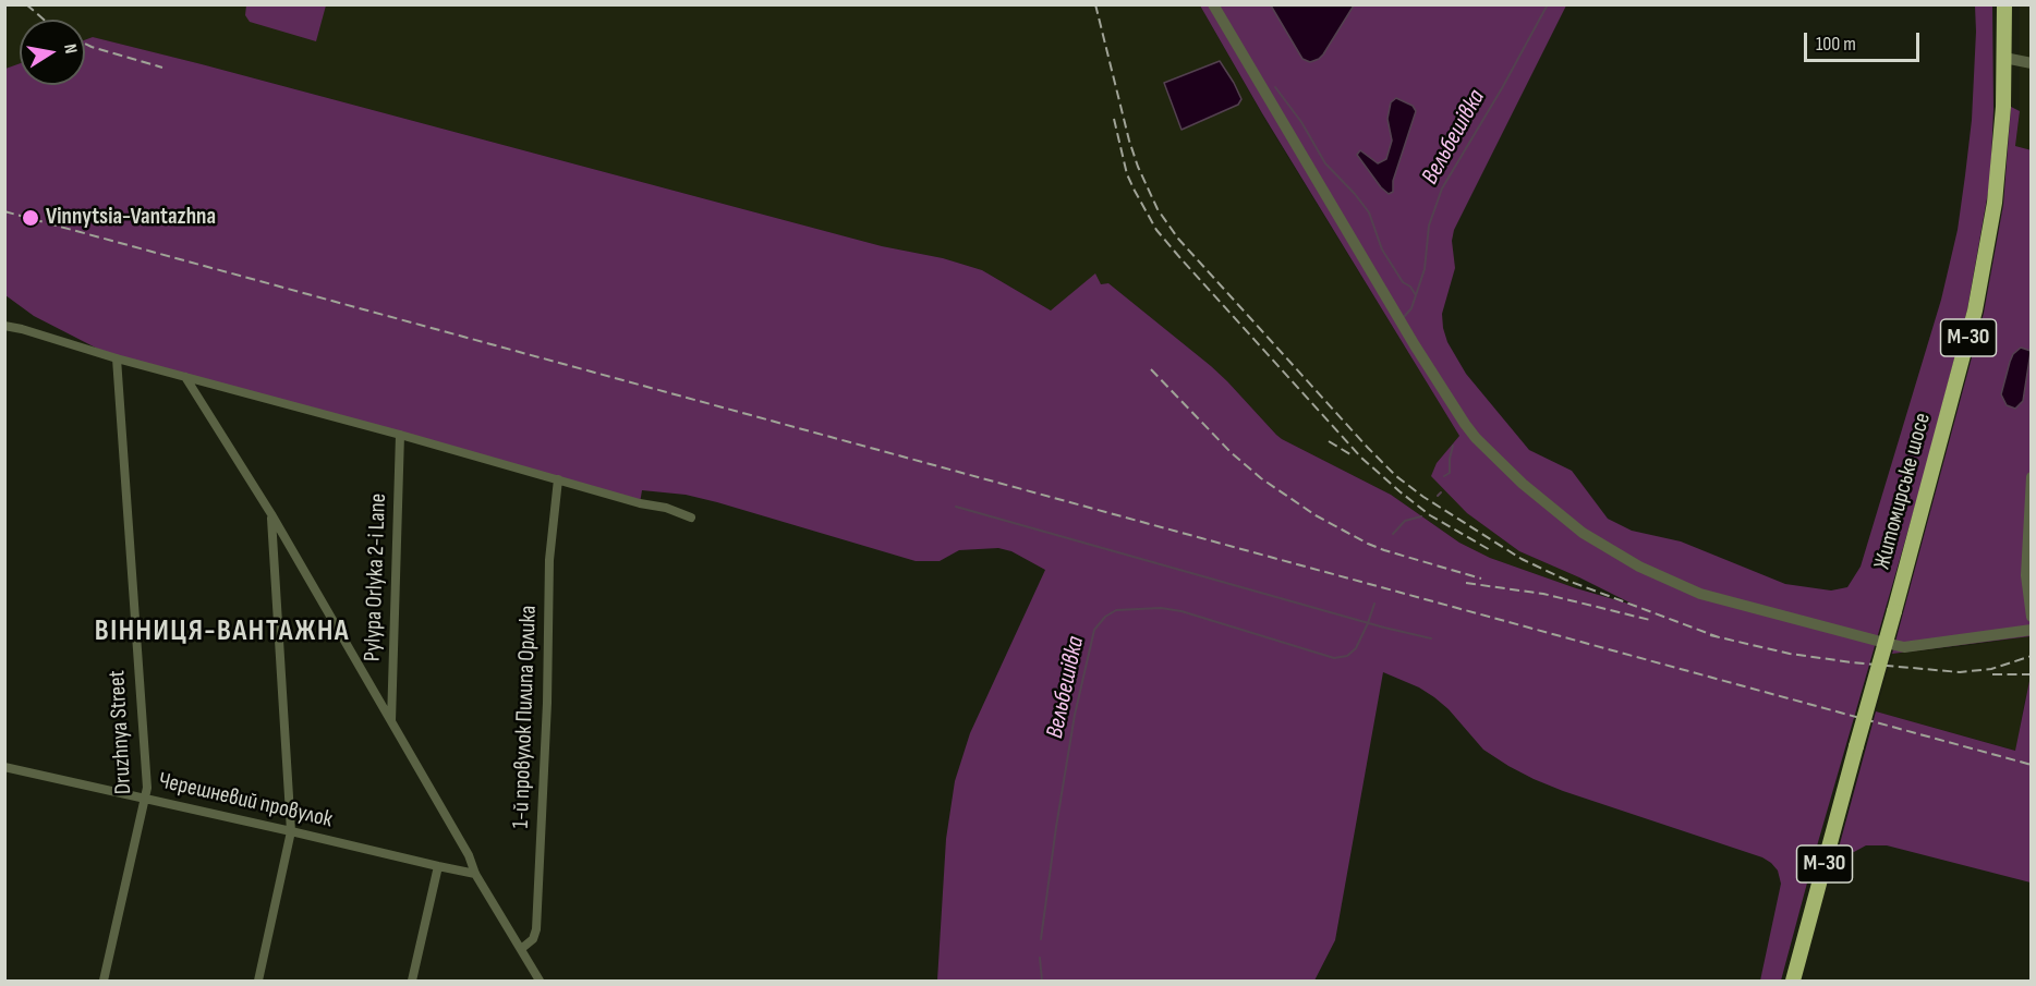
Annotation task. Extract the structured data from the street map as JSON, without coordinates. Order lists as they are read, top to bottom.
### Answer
{
  "streets": {
    "highway": ["М-30", "Житомирське шосе"],
    "street": [
      "Pylypa Orlyka 2-i Lane",
      "1-й провулок Пилипа Орлика",
      "Druzhnya Street",
      "Черешневий провулок"
    ]
  },
  "crossings": [
    ["Druzhnya Street", "Черешневий провулок"]
  ],
  "districts": ["ВІННИЦЯ-ВАНТАЖНА"],
  "water": ["Вельбешівка"],
  "places": ["Vinnytsia-Vantazhna"],
  "scale_bar": "100 m",
  "north": "right"
}
